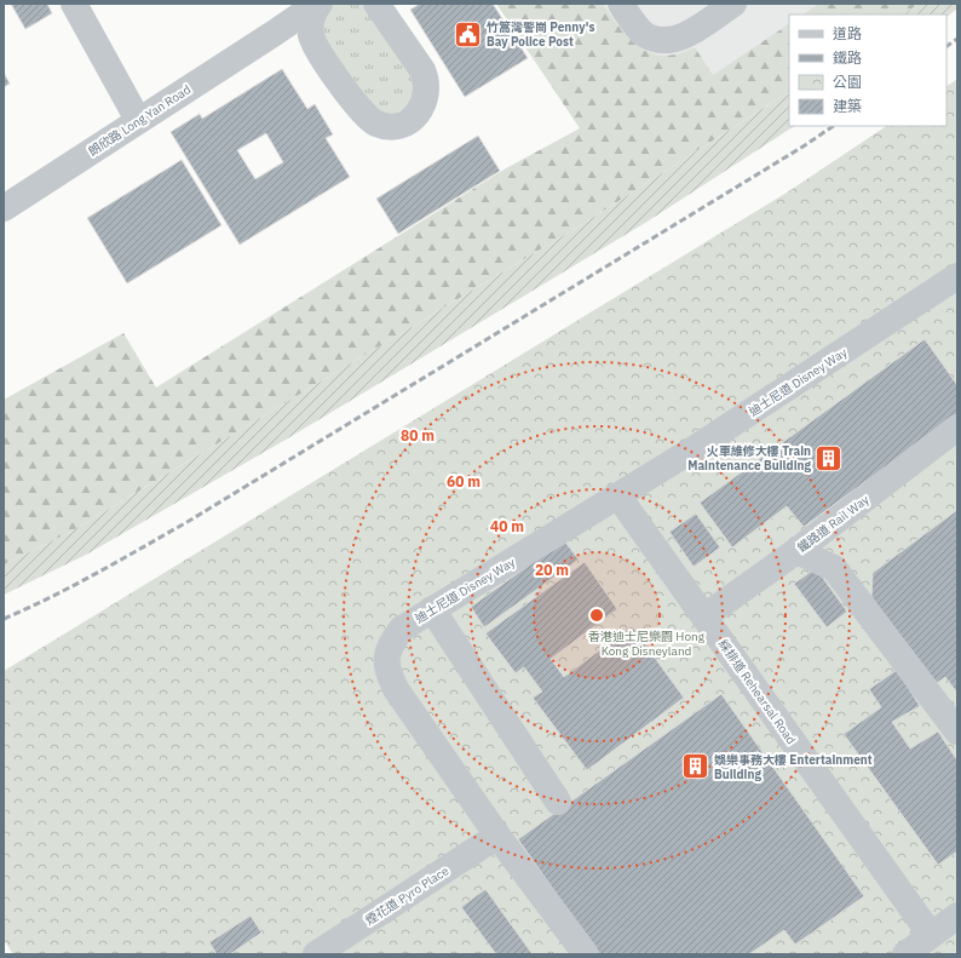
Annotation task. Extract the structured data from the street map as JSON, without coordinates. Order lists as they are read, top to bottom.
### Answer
{
  "streets": {
    "street": [
      "朗欣路 Long Yan Road",
      "迪士尼道 Disney Way",
      "鐵路道 Rail Way",
      "綵排道 Rehearsal Road",
      "煙花道 Pyro Place"
    ]
  },
  "crossings": [
    ["迪士尼道 Disney Way", "綵排道 Rehearsal Road"],
    ["迪士尼道 Disney Way", "煙花道 Pyro Place"],
    ["鐵路道 Rail Way", "綵排道 Rehearsal Road"]
  ],
  "parks": ["香港迪士尼樂園 Hong Kong Disneyland"],
  "places": {
    "public building": ["竹篙灣警崗 Penny's Bay Police Post"],
    "building": ["火車維修大樓 Train Maintenance Building", "娛樂事務大樓 Entertainment Building"]
  },
  "legend": [
    "道路",
    "鐵路",
    "公園",
    "建築"
  ],
  "rings": [
    "80 m",
    "60 m",
    "40 m",
    "20 m"
  ]
}
